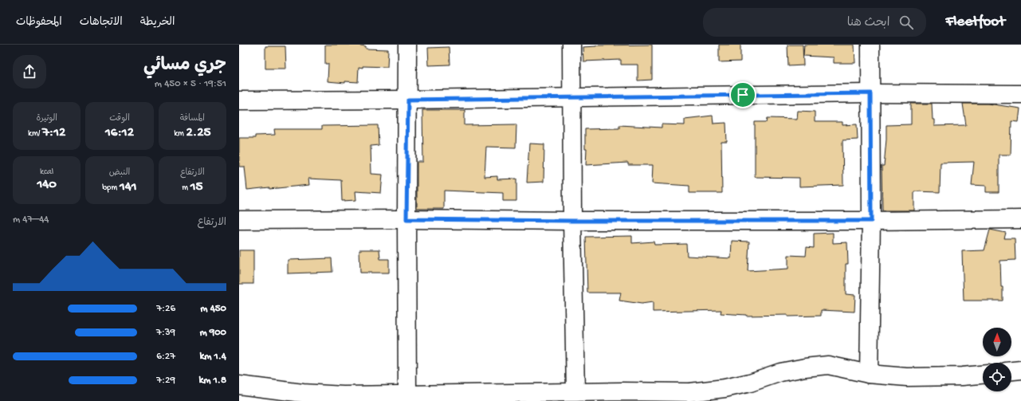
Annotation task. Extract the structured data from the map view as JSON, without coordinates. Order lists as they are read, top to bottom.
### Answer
{
  "north": "top",
  "page": {
    "header": "Fleetfoot",
    "search": "ابحث هنا",
    "nav": ["الخريطة", "الاتجاهات", "المحفوظات"],
    "heading": ["جري مسائي", "19:51 · 5 × 450 m"],
    "stats": [
      ["المسافة", "2.25 km"],
      ["الوقت", "16:12"],
      ["الوتيرة", "7:12 /km"],
      ["الارتفاع", "15 m"],
      ["النبض", "141 bpm"],
      ["kcal", "140"]
    ],
    "chart": ["الارتفاع", "44–47 m"],
    "list": [
      {
        "name": "450 m",
        "note": "7:26"
      },
      {
        "name": "900 m",
        "note": "7:39"
      },
      {
        "name": "1.4 km",
        "note": "6:27"
      },
      {
        "name": "1.8 km",
        "note": "7:29"
      }
    ]
  }
}
